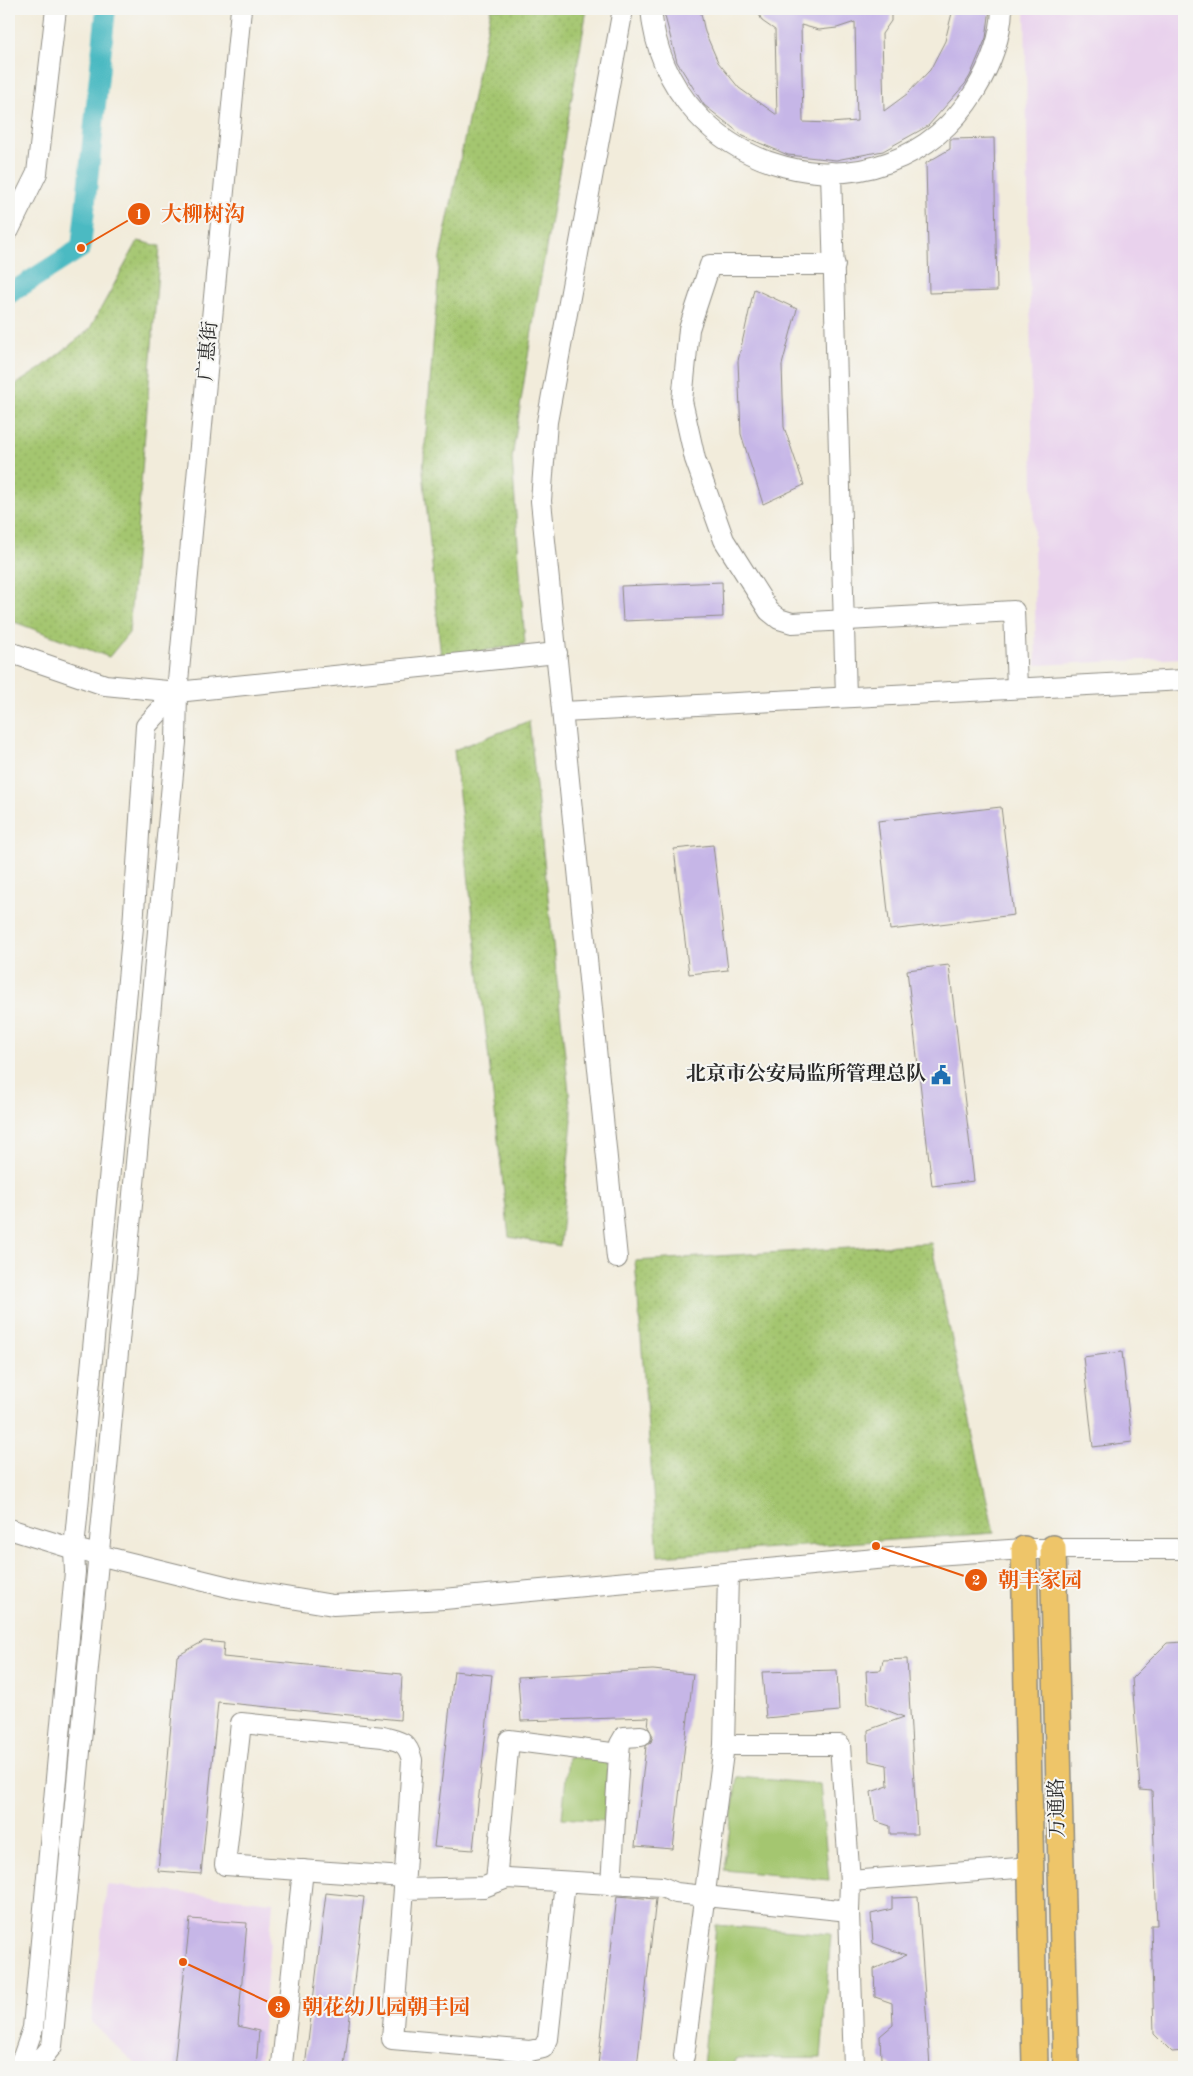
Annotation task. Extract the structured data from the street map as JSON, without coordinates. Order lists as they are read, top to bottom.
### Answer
{
  "streets": {
    "main road": ["万通路"],
    "street": ["广惠街"]
  },
  "places": {
    "other": ["大柳树沟", "朝丰家园", "朝花幼儿园朝丰园"],
    "public building": ["北京市公安局监所管理总队"]
  }
}
